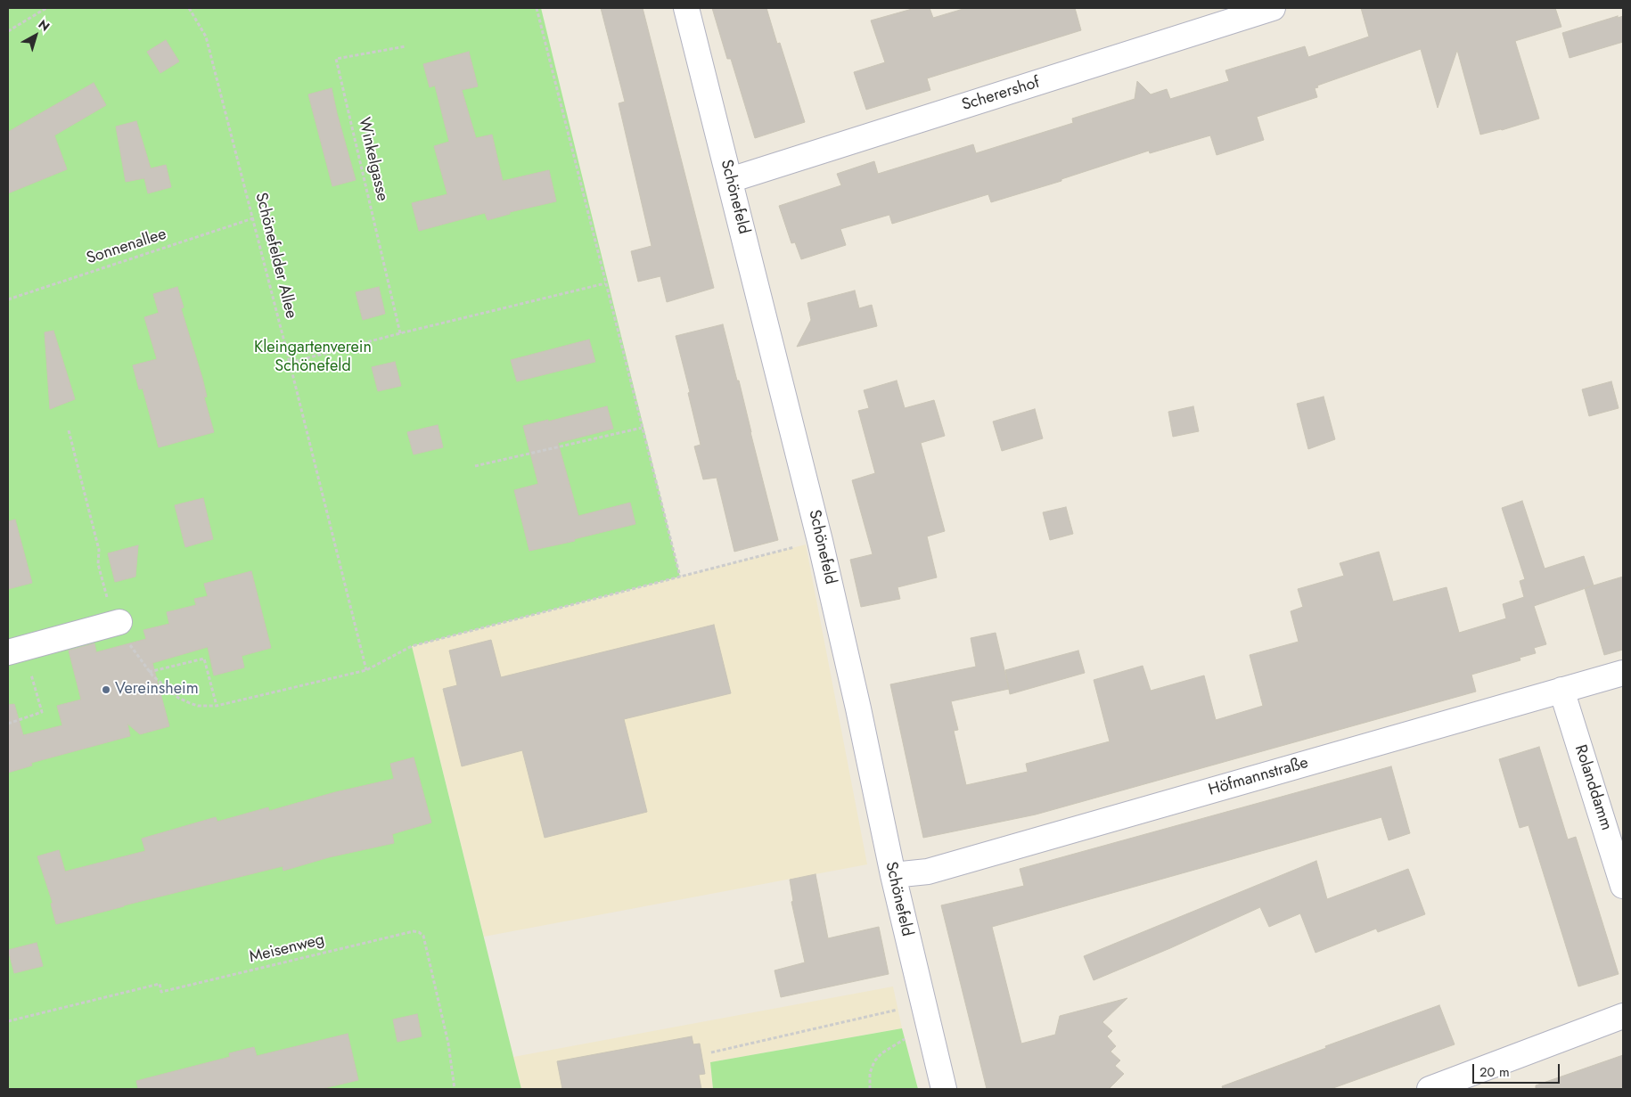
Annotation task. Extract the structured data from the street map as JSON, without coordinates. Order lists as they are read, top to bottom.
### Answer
{
  "streets": {
    "street": [
      "Scherershof",
      "Schönefeld",
      "Höfmannstraße",
      "Rolanddamm"
    ],
    "path": [
      "Winkelgasse",
      "Sonnenallee",
      "Schönefelder Allee",
      "Meisenweg"
    ]
  },
  "crossings": [
    ["Scherershof", "Schönefeld"],
    ["Schönefeld", "Höfmannstraße"],
    ["Sonnenallee", "Schönefelder Allee"],
    ["Höfmannstraße", "Rolanddamm"]
  ],
  "parks": ["Kleingartenverein Schönefeld"],
  "places": ["Vereinsheim"],
  "scale_bar": "20 m",
  "north": "top right"
}
